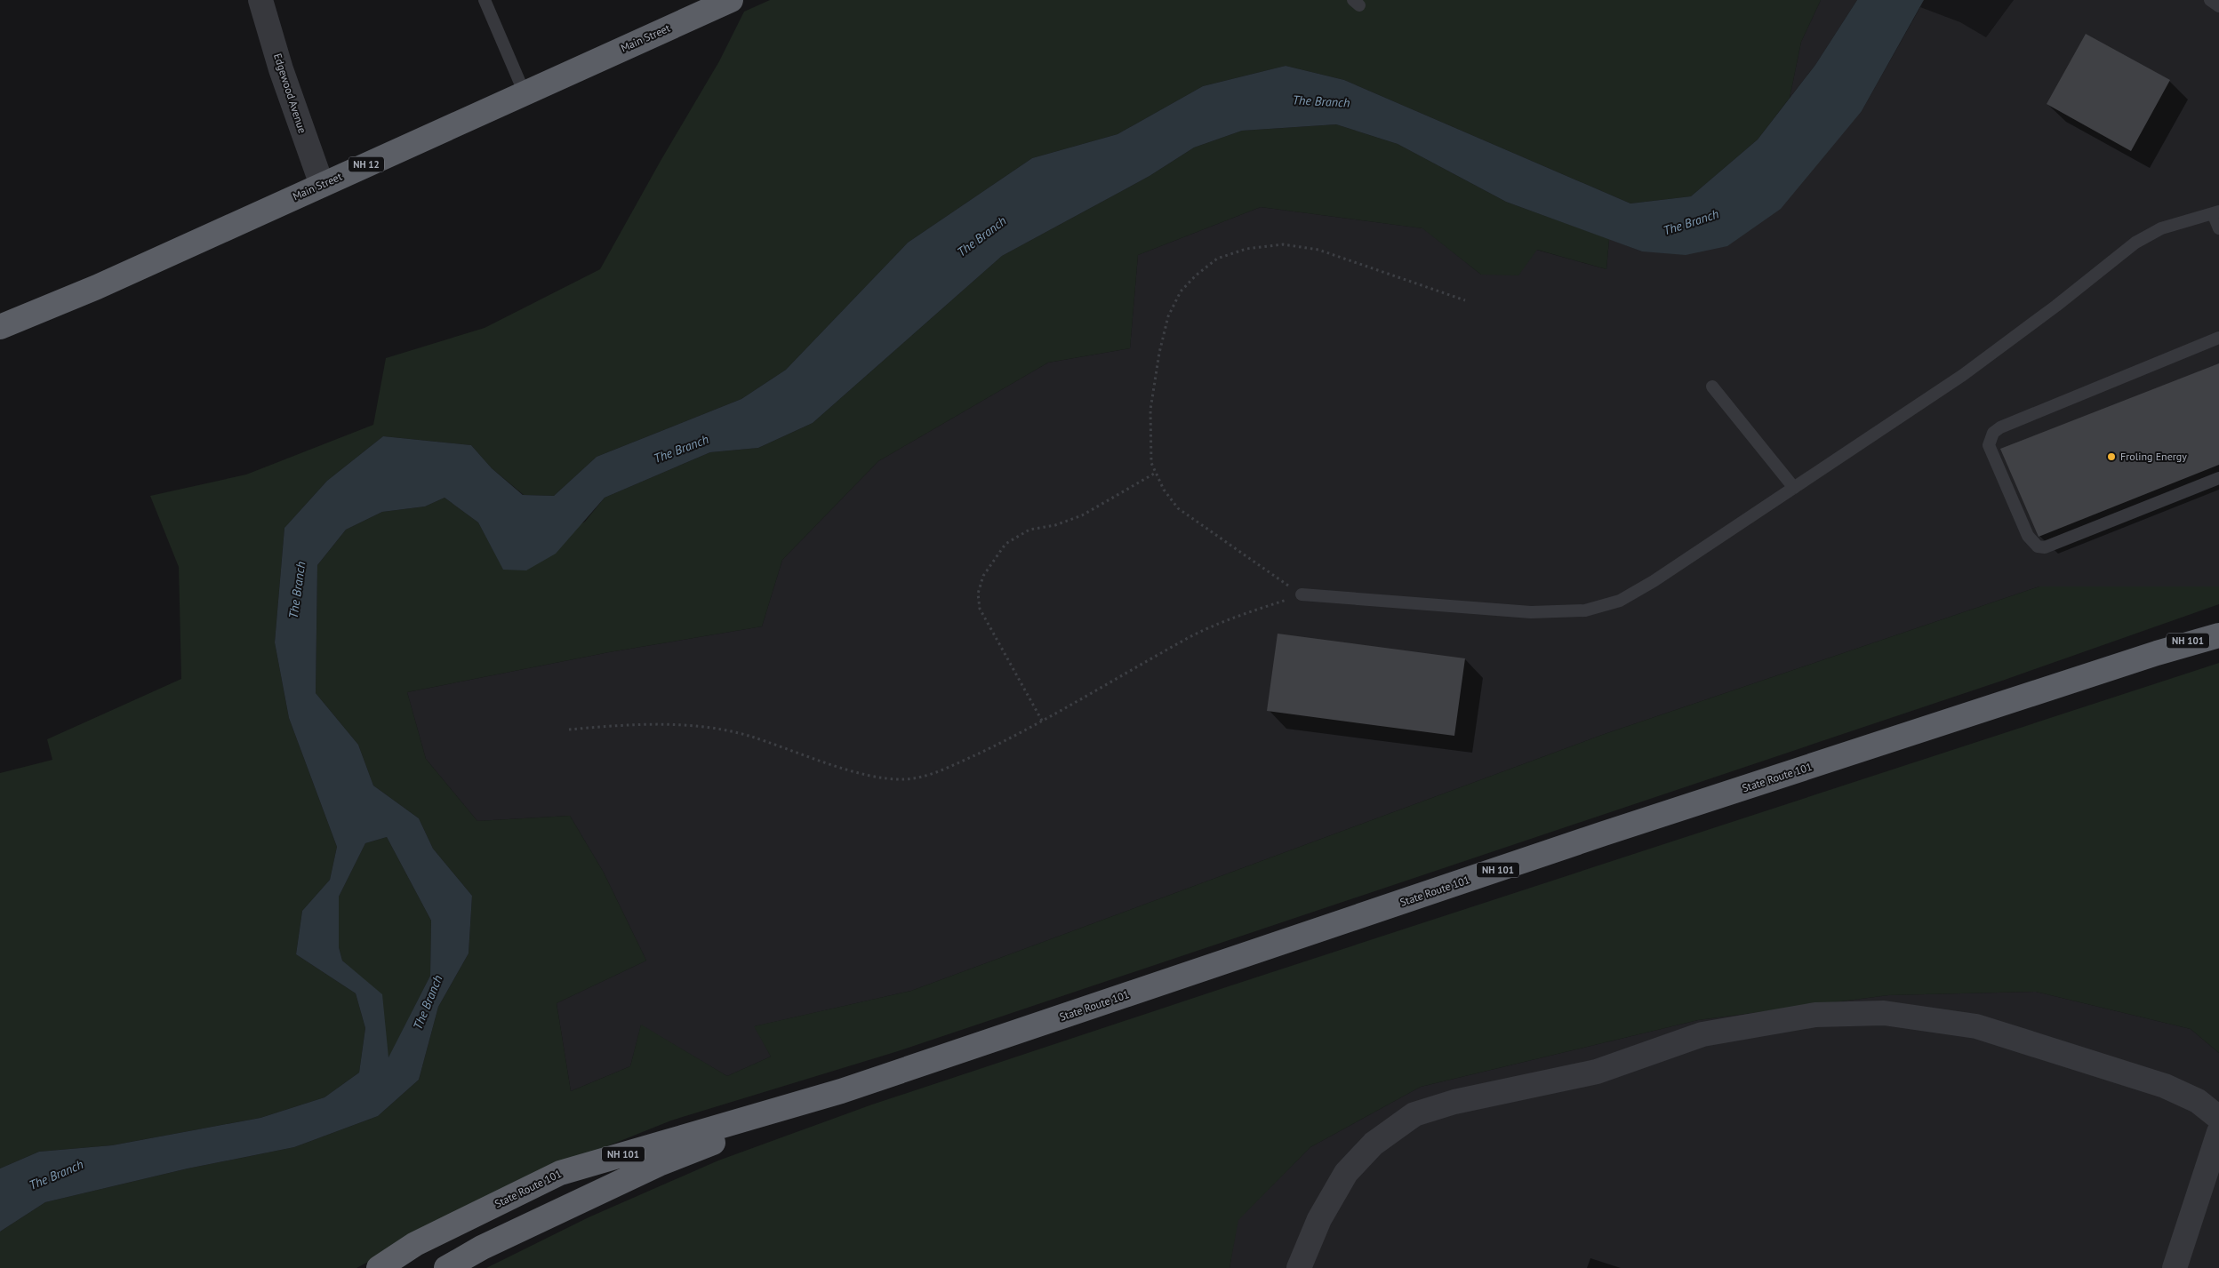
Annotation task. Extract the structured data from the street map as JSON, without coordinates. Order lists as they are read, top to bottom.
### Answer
{
  "streets": {
    "highway": [
      "Main Street",
      "NH 12",
      "NH 101",
      "State Route 101"
    ],
    "street": ["Edgewood Avenue"]
  },
  "crossings": [
    ["Main Street", "Edgewood Avenue"]
  ],
  "water": ["The Branch"],
  "places": ["Froling Energy"]
}
